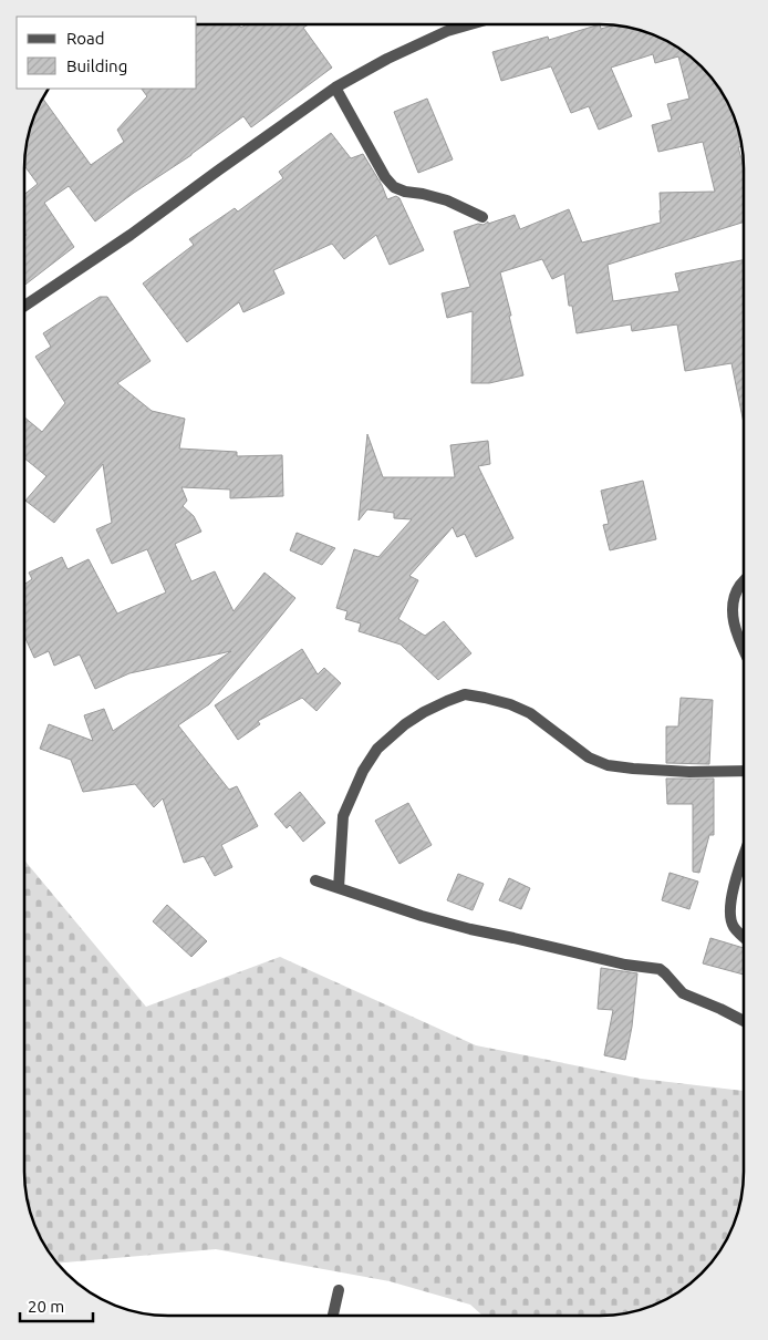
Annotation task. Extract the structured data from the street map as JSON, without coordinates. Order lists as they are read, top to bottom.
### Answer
{
  "legend": ["Road", "Building"],
  "scale_bar": "20 m"
}
